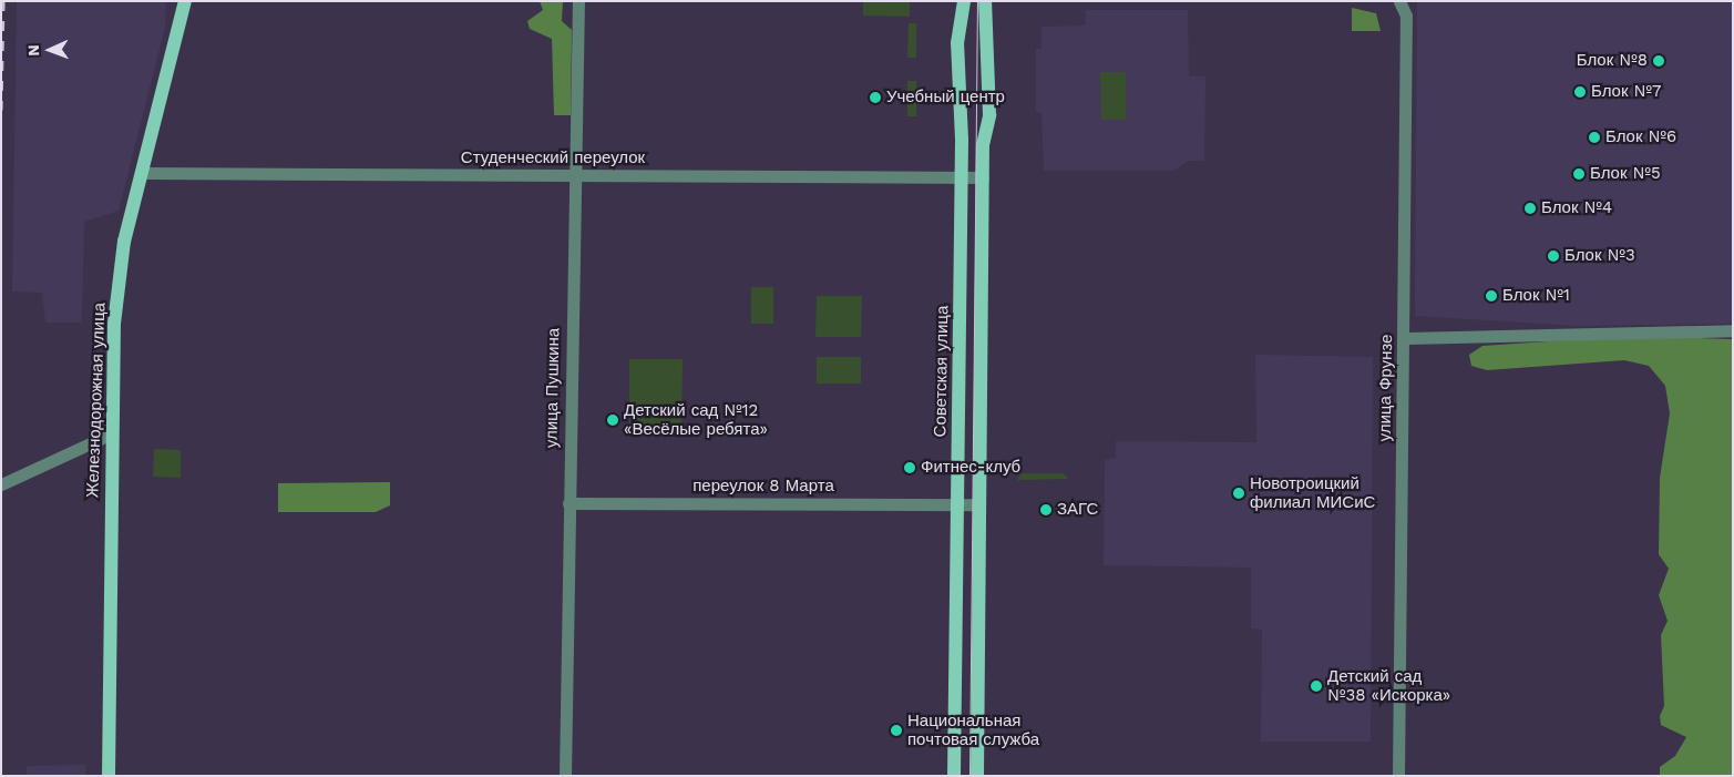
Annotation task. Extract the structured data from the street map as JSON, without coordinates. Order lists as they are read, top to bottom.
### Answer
{
  "streets": {
    "main road": ["Советская улица", "Железнодорожная улица"],
    "street": [
      "Студенческий переулок",
      "улица Пушкина",
      "улица Фрунзе",
      "переулок 8 Марта"
    ]
  },
  "crossings": [
    ["Студенческий переулок", "Советская улица"],
    ["Студенческий переулок", "улица Пушкина"],
    ["Студенческий переулок", "Железнодорожная улица"],
    ["Советская улица", "переулок 8 Марта"],
    ["улица Пушкина", "переулок 8 Марта"]
  ],
  "places": [
    "Блок №8",
    "Блок №7",
    "Учебный центр",
    "Блок №6",
    "Блок №5",
    "Блок №4",
    "Блок №3",
    "Блок №1",
    "Детский сад №12 «Весёлые ребята»",
    "Фитнес-клуб",
    "Новотроицкий филиал МИСиС",
    "ЗАГС",
    "Детский сад №38 «Искорка»",
    "Национальная почтовая служба"
  ],
  "north": "left"
}
